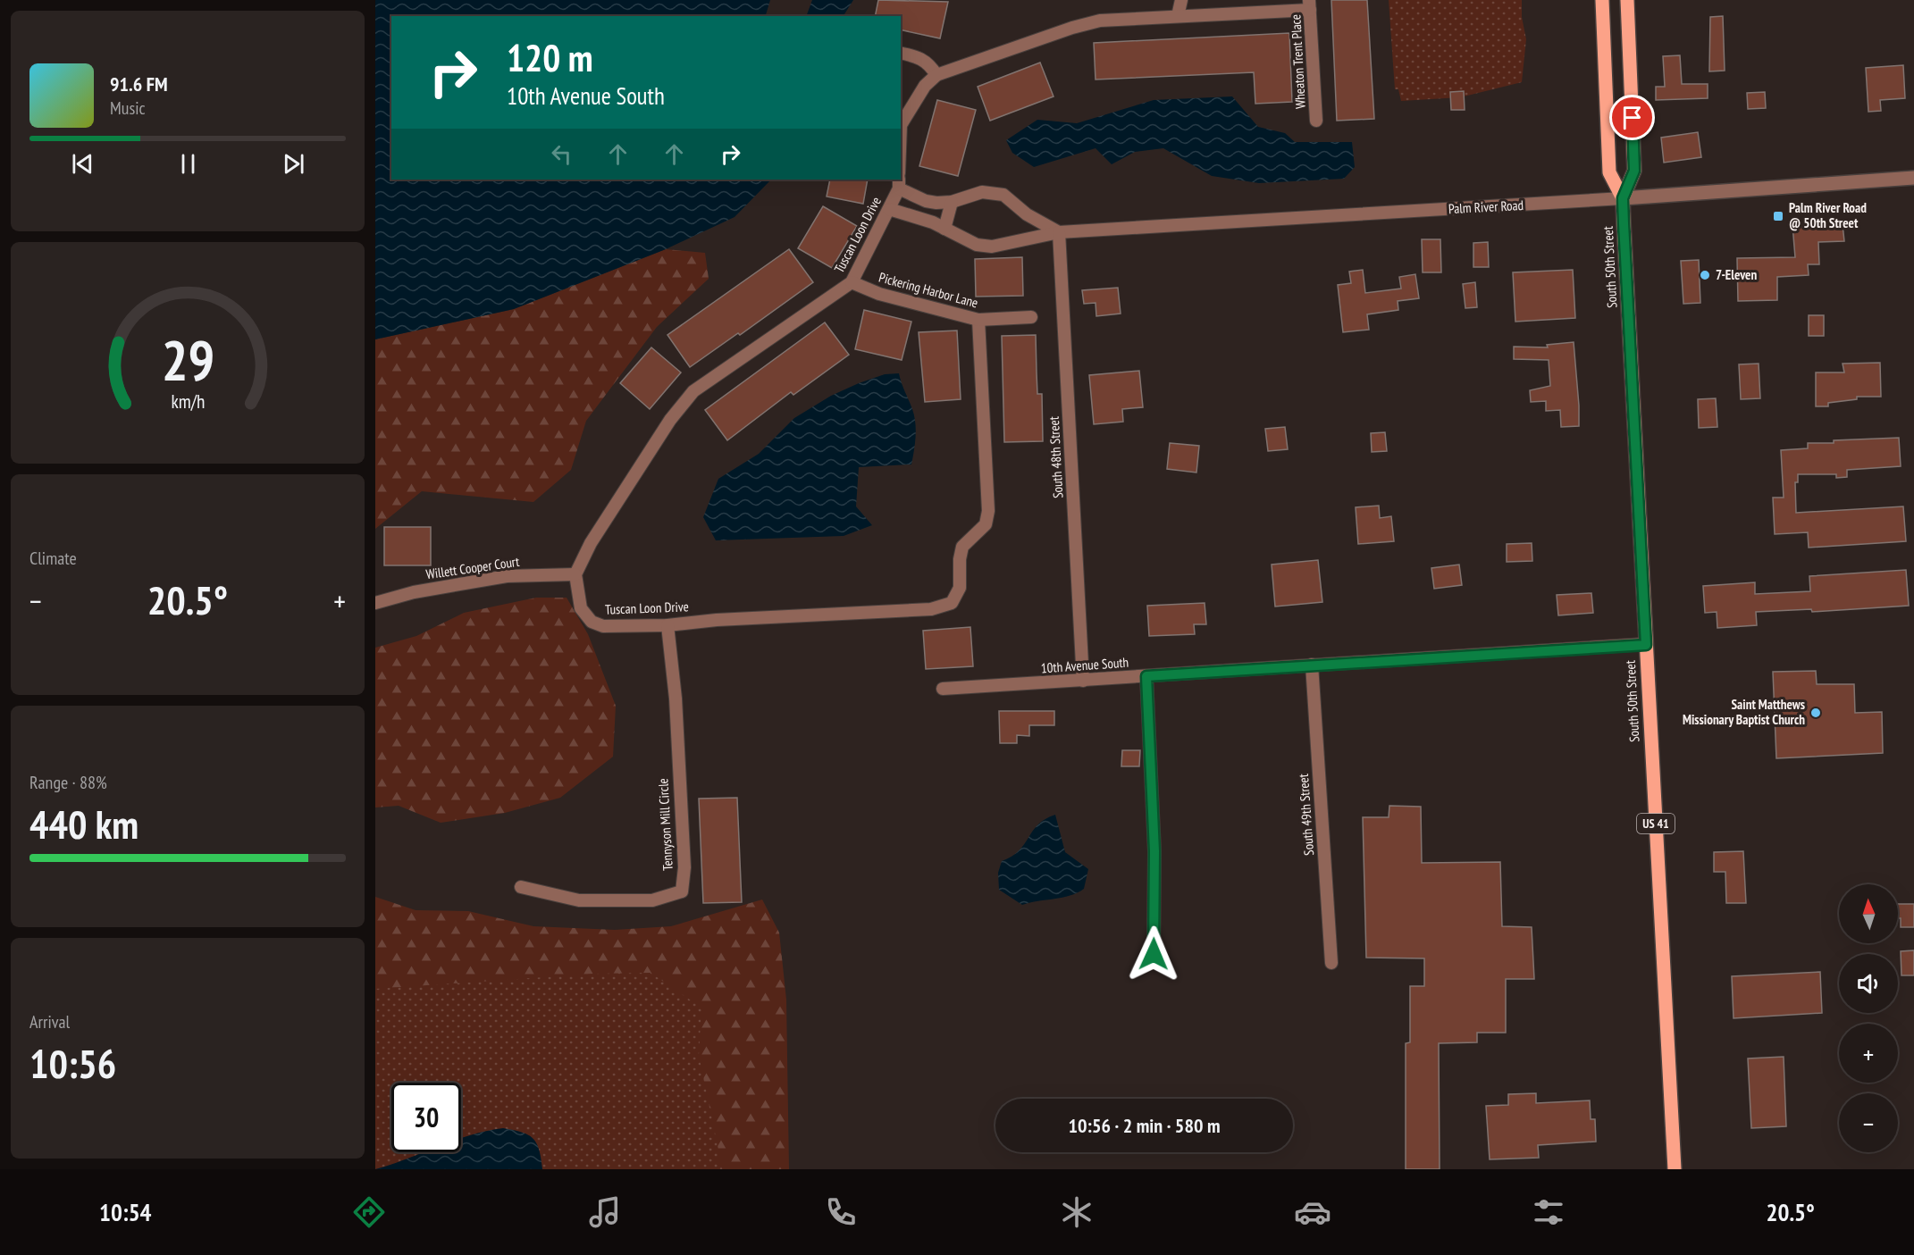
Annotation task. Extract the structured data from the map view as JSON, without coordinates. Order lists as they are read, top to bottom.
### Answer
{
  "streets": {
    "main road": ["South 50th Street", "US 41"],
    "street": [
      "Wheaton Trent Place",
      "Palm River Road",
      "Tuscan Loon Drive",
      "Pickering Harbor Lane",
      "South 48th Street",
      "Willett Cooper Court",
      "10th Avenue South",
      "South 49th Street",
      "Tennyson Mill Circle"
    ]
  },
  "crossings": [
    ["Palm River Road", "Tuscan Loon Drive"],
    ["Palm River Road", "South 50th Street"],
    ["Palm River Road", "South 48th Street"],
    ["Tuscan Loon Drive", "Pickering Harbor Lane"],
    ["Tuscan Loon Drive", "Willett Cooper Court"],
    ["Tuscan Loon Drive", "Tennyson Mill Circle"],
    ["South 50th Street", "10th Avenue South"],
    ["South 48th Street", "10th Avenue South"],
    ["10th Avenue South", "South 49th Street"]
  ],
  "places": {
    "transit": ["Palm River Road @ 50th Street"],
    "other": ["7-Eleven", "Saint Matthews Missionary Baptist Church"]
  },
  "north": "top",
  "page": {
    "turn": ["120 m", "10th Avenue South"],
    "song": ["91.6 FM", "Music"],
    "tile": [
      "Climate",
      ["Range · 88%", "440 km"],
      ["Arrival", "10:56"]
    ],
    "heat": ["−", "20.5°", "+"],
    "map_buttons": ["+", "−"],
    "limit": "30",
    "trip": "10:56 · 2 min · 580 m",
    "tabs": ["10:54", "20.5°"],
    "gauge": ["29", "km/h"]
  }
}
